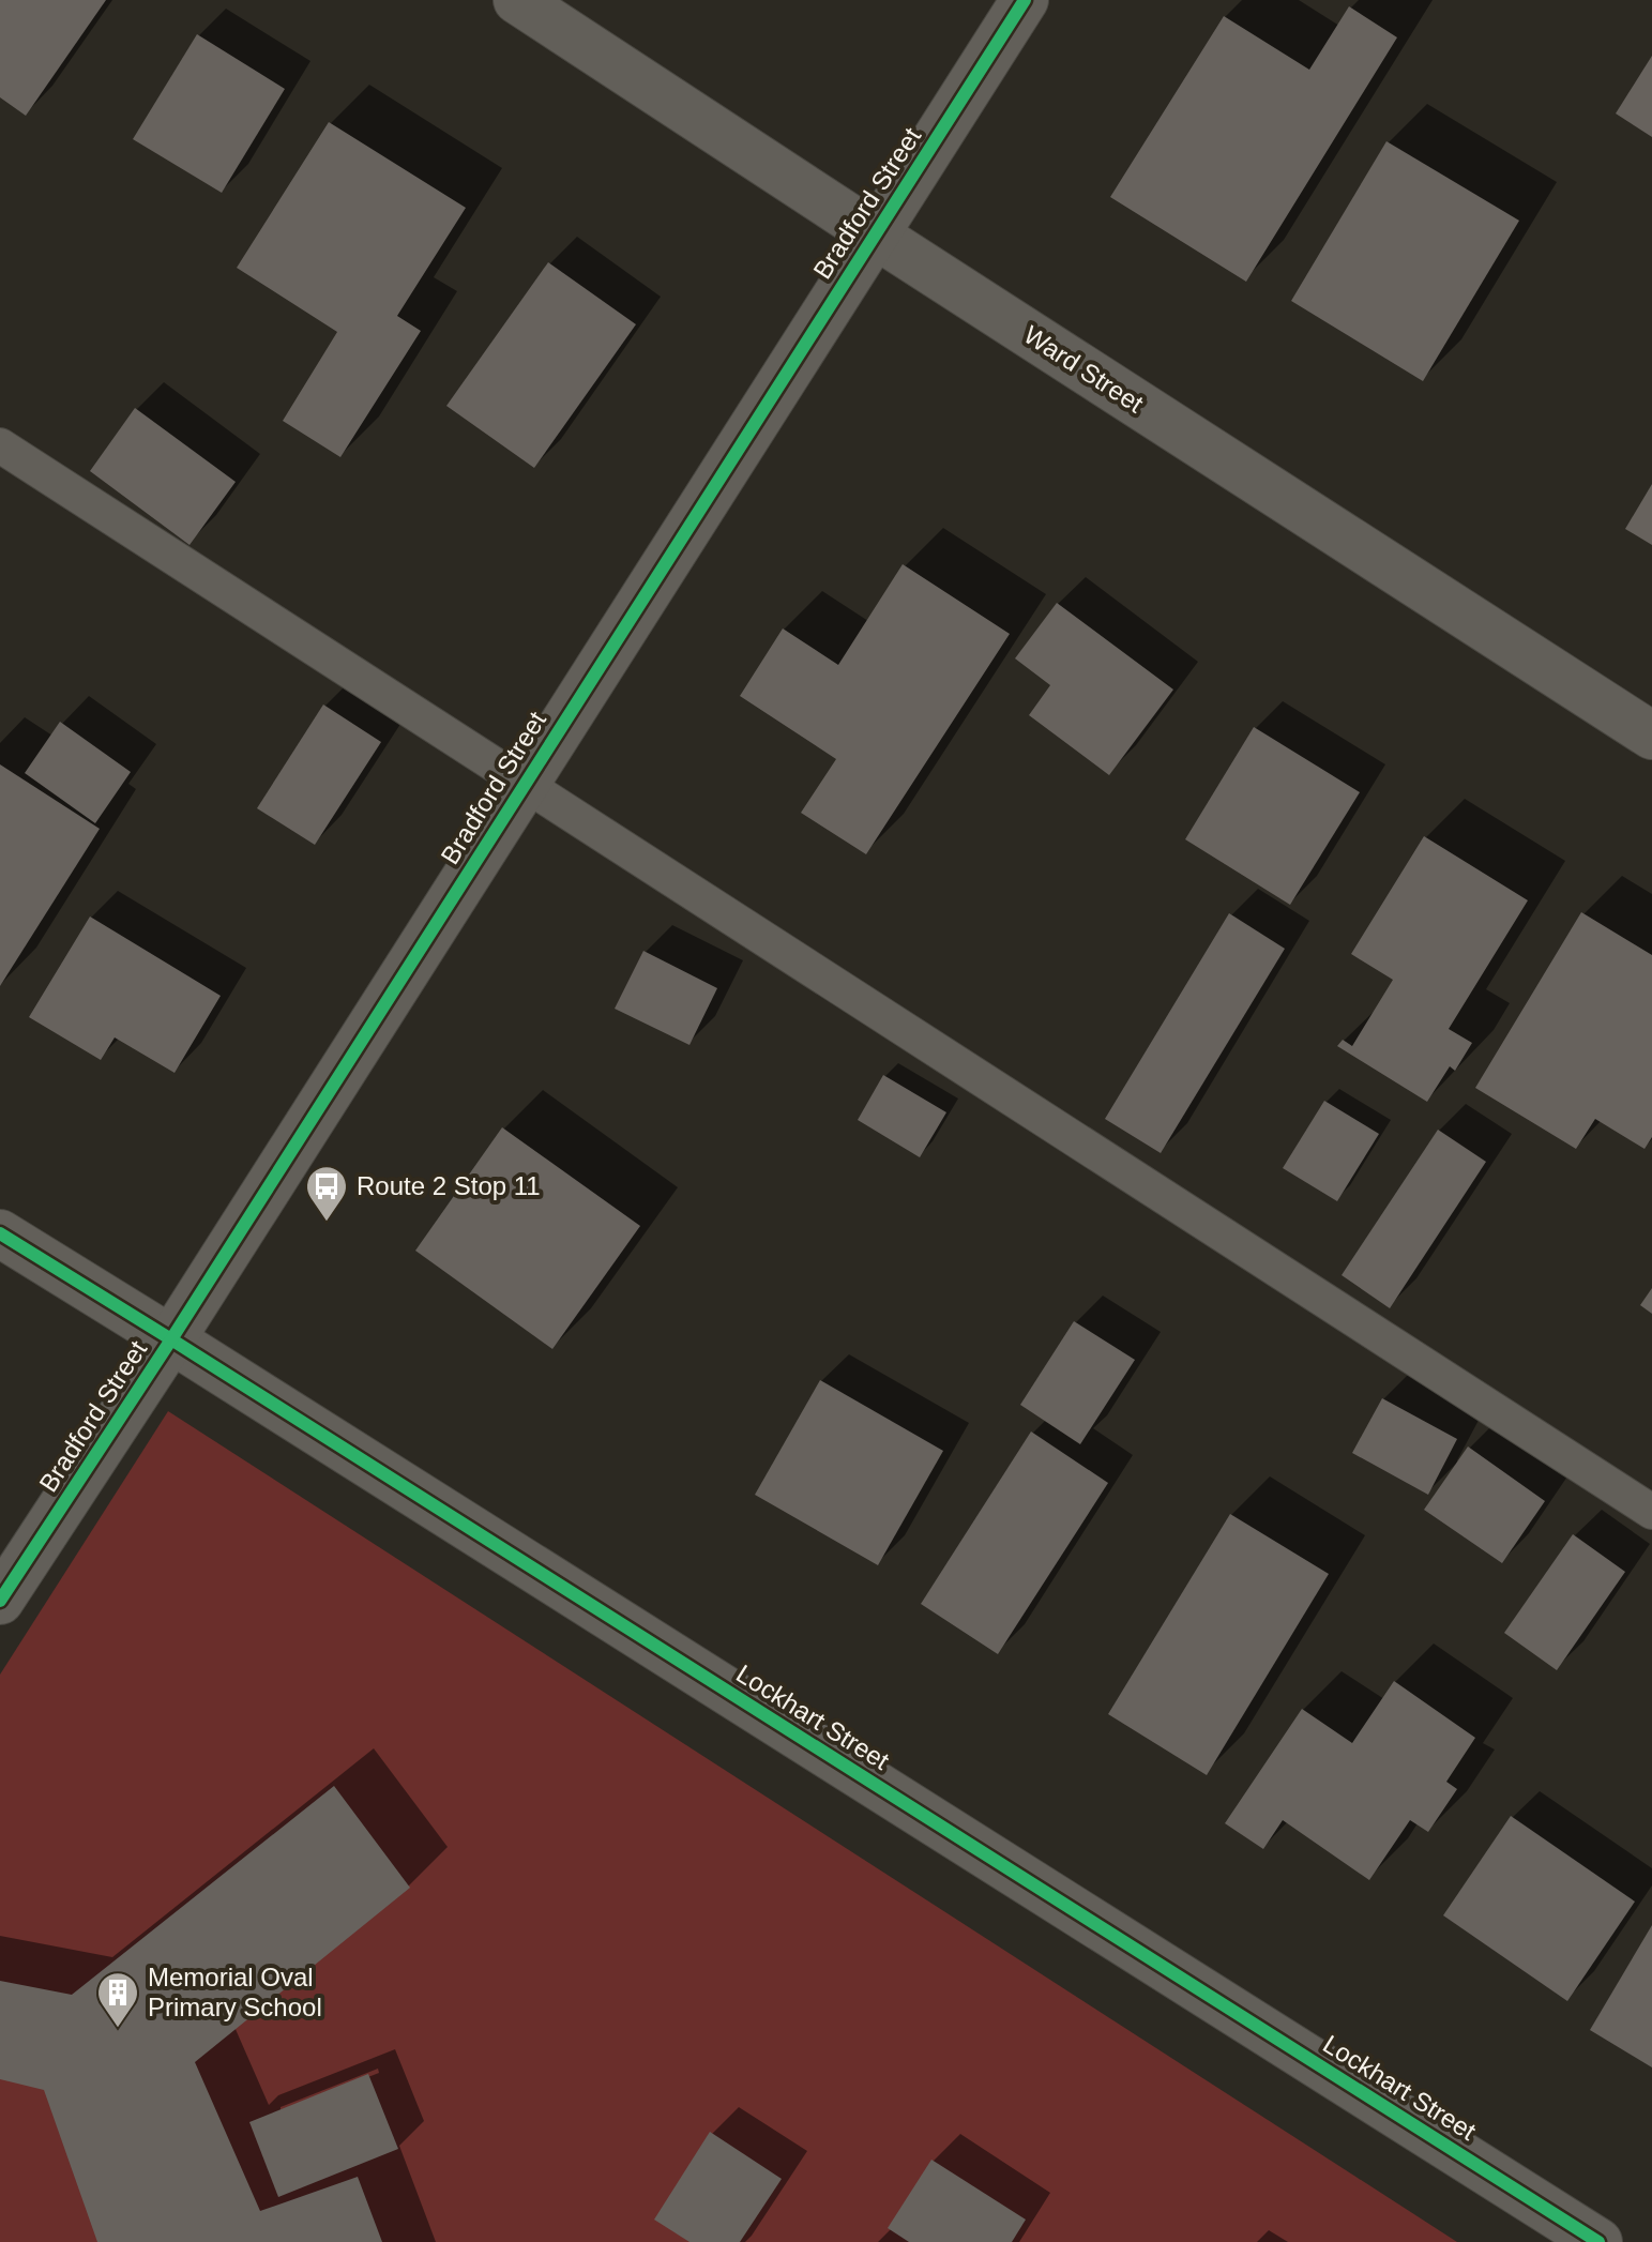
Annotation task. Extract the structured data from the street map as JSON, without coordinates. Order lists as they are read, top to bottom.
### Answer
{
  "streets": {
    "street": ["Bradford Street", "Ward Street", "Lockhart Street"]
  },
  "crossings": [
    ["Bradford Street", "Ward Street"],
    ["Bradford Street", "Lockhart Street"]
  ],
  "places": {
    "bus stop": ["Route 2 Stop 11"],
    "building": ["Memorial Oval Primary School"]
  }
}
